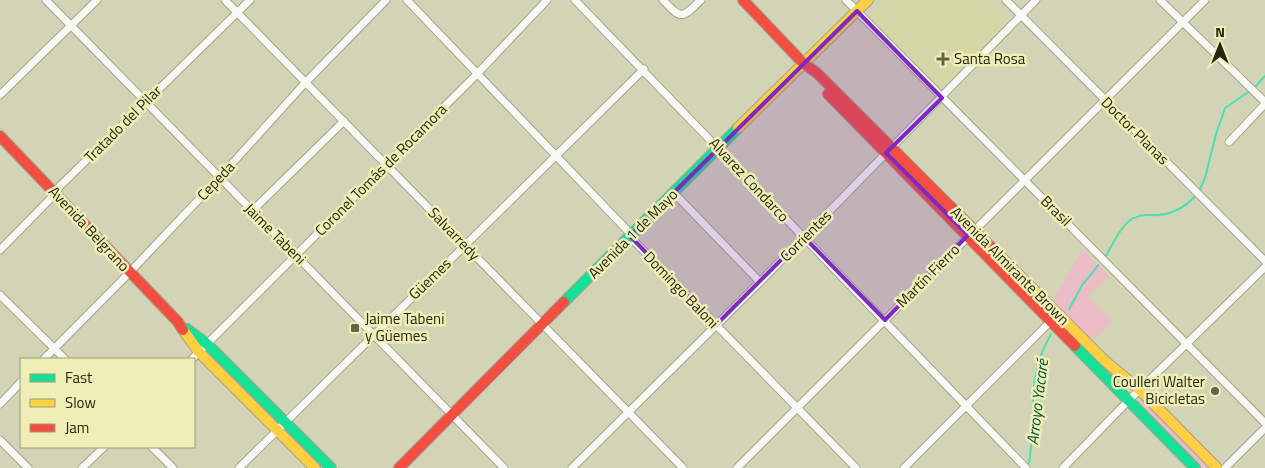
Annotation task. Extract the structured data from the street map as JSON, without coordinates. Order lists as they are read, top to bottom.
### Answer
{
  "streets": {
    "main road": ["Avenida Belgrano", "Avenida 1 de Mayo", "Avenida Almirante Brown"],
    "street": [
      "Tratado del Pilar",
      "Doctor Planas",
      "Coronel Tomás de Rocamora",
      "Alvarez Condarco",
      "Cepeda",
      "Brasil",
      "Jaime Tabeni",
      "Salvarredy",
      "Corrientes",
      "Martín Fierro",
      "Güemes",
      "Domingo Baloni"
    ]
  },
  "crossings": [
    ["Tratado del Pilar", "Avenida Belgrano"],
    ["Tratado del Pilar", "Jaime Tabeni"],
    ["Tratado del Pilar", "Salvarredy"],
    ["Doctor Planas", "Corrientes"],
    ["Doctor Planas", "Martín Fierro"],
    ["Coronel Tomás de Rocamora", "Avenida Belgrano"],
    ["Coronel Tomás de Rocamora", "Jaime Tabeni"],
    ["Coronel Tomás de Rocamora", "Salvarredy"],
    ["Coronel Tomás de Rocamora", "Domingo Baloni"],
    ["Alvarez Condarco", "Avenida 1 de Mayo"],
    ["Alvarez Condarco", "Corrientes"],
    ["Alvarez Condarco", "Martín Fierro"],
    ["Alvarez Condarco", "Güemes"],
    ["Cepeda", "Avenida Belgrano"],
    ["Cepeda", "Jaime Tabeni"],
    ["Cepeda", "Salvarredy"],
    ["Brasil", "Avenida 1 de Mayo"],
    ["Brasil", "Corrientes"],
    ["Brasil", "Martín Fierro"],
    ["Avenida Belgrano", "Güemes"],
    ["Jaime Tabeni", "Avenida 1 de Mayo"],
    ["Jaime Tabeni", "Güemes"],
    ["Salvarredy", "Avenida 1 de Mayo"],
    ["Salvarredy", "Corrientes"],
    ["Salvarredy", "Güemes"],
    ["Avenida 1 de Mayo", "Avenida Almirante Brown"],
    ["Avenida 1 de Mayo", "Domingo Baloni"],
    ["Corrientes", "Avenida Almirante Brown"],
    ["Corrientes", "Domingo Baloni"],
    ["Avenida Almirante Brown", "Martín Fierro"],
    ["Martín Fierro", "Domingo Baloni"],
    ["Güemes", "Domingo Baloni"]
  ],
  "water": ["Arroyo Yacaré"],
  "places": {
    "health": ["Santa Rosa"],
    "transit": ["Jaime Tabeni y Güemes"],
    "other": ["Coulleri Walter Bicicletas"]
  },
  "legend": ["Fast", "Slow", "Jam"],
  "north": "top"
}
